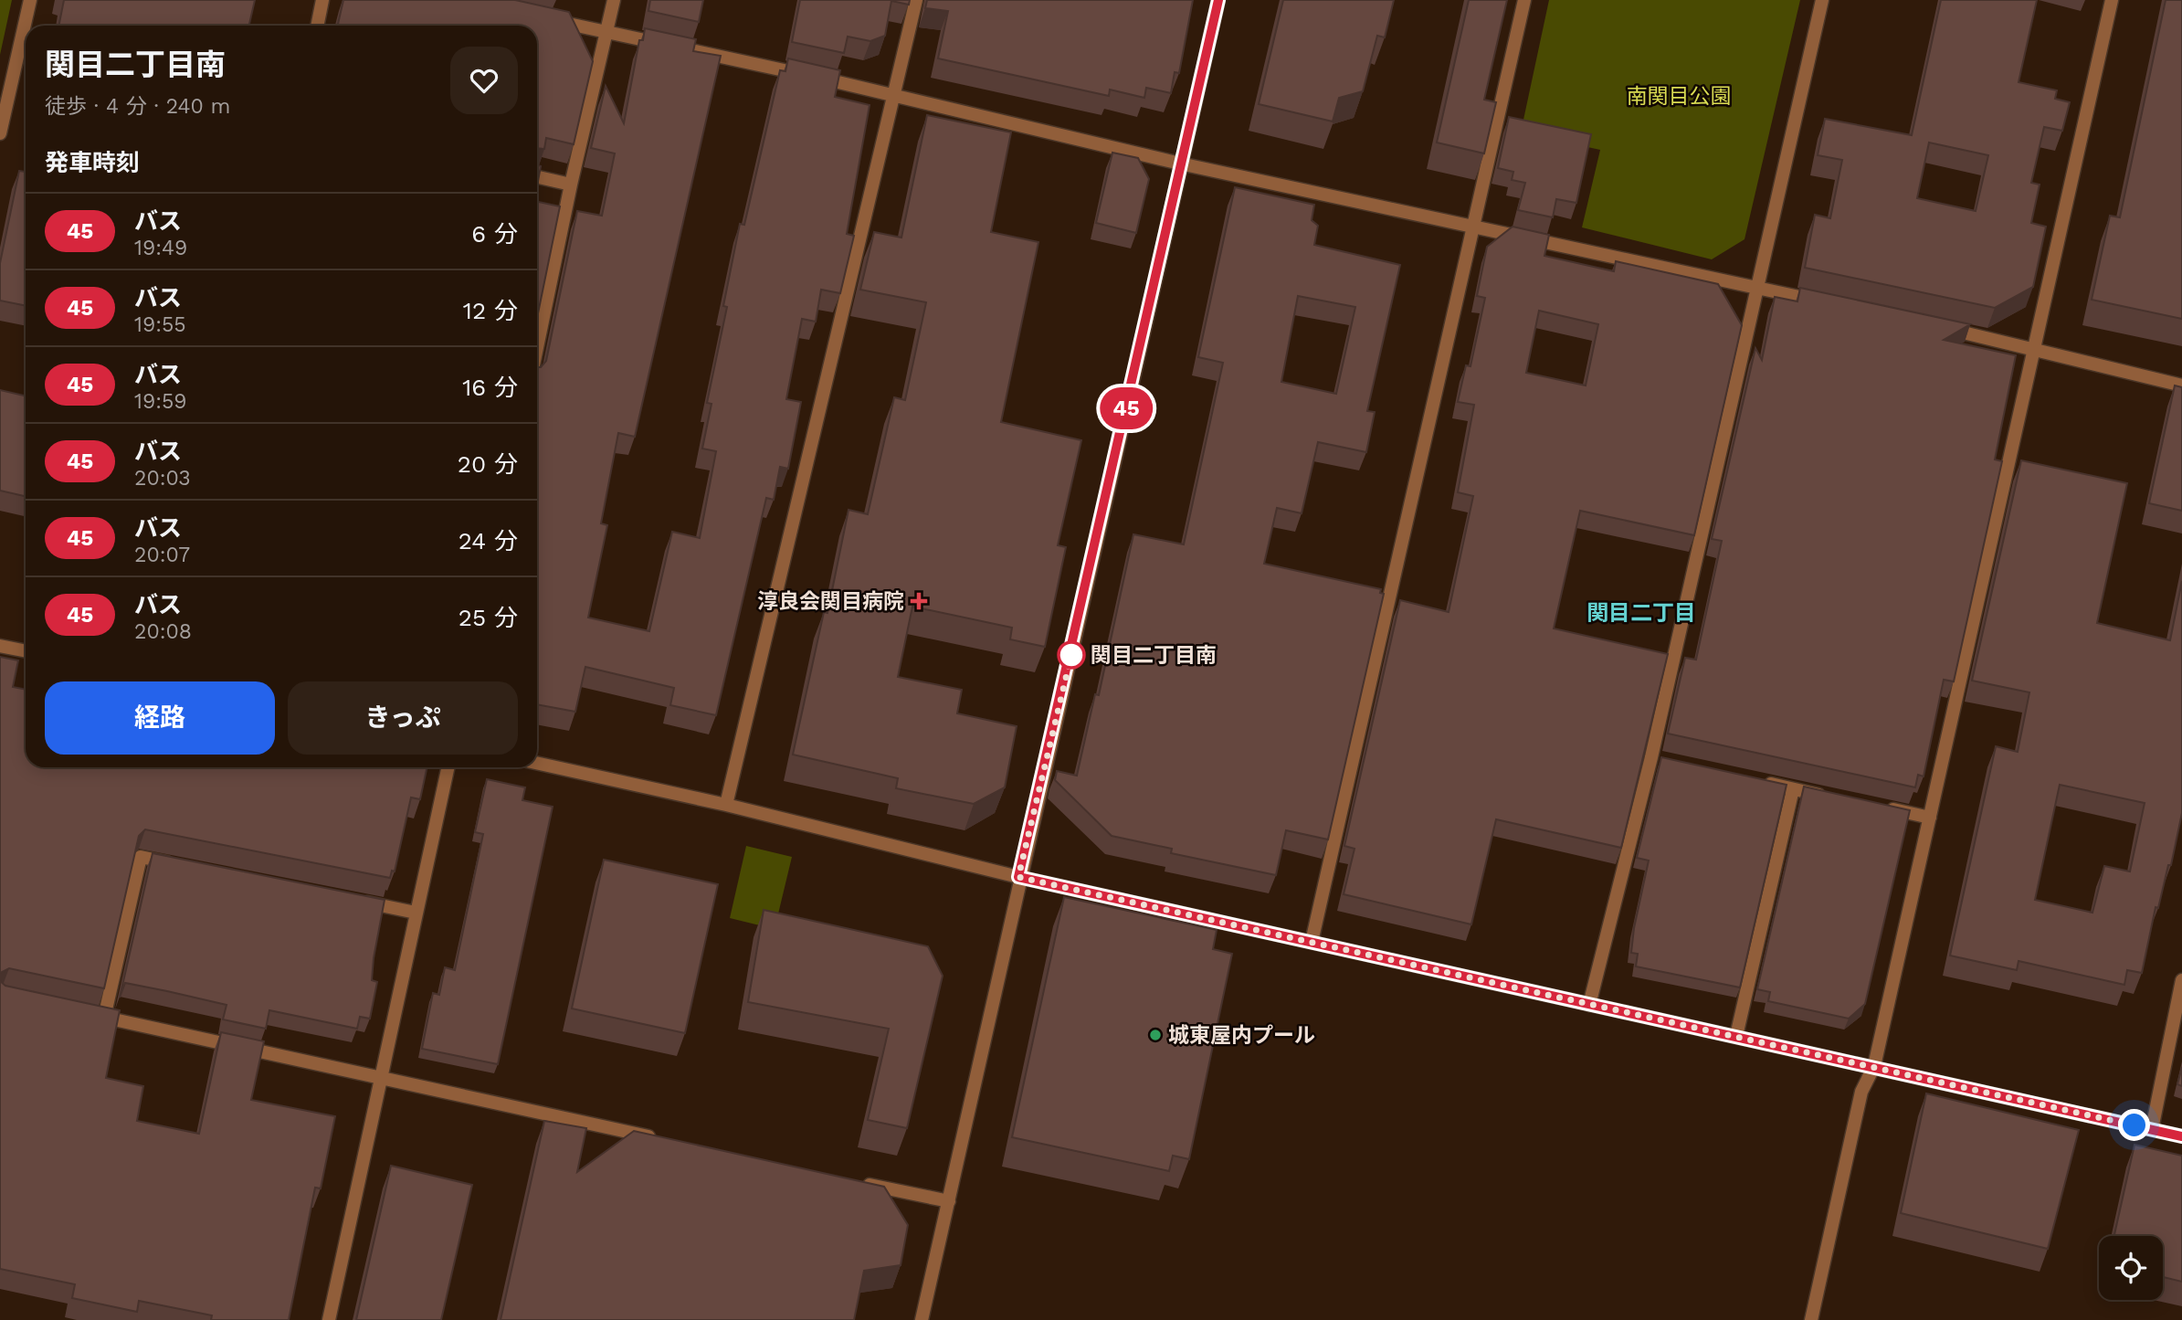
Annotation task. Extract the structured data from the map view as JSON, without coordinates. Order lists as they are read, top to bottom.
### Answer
{
  "districts": ["関目二丁目"],
  "parks": ["南関目公園"],
  "places": {
    "health": ["淳良会関目病院"],
    "other": ["関目二丁目南", "城東屋内プール"]
  },
  "lines": ["bus line 45"],
  "page": {
    "on_map": "45",
    "heading": [
      ["関目二丁目南", "徒歩 · 4 分 · 240 m"],
      "発車時刻"
    ],
    "list": [
      {
        "mark": "45",
        "name": "バス",
        "note": "19:49",
        "value": "6 分"
      },
      {
        "mark": "45",
        "name": "バス",
        "note": "19:55",
        "value": "12 分"
      },
      {
        "mark": "45",
        "name": "バス",
        "note": "19:59",
        "value": "16 分"
      },
      {
        "mark": "45",
        "name": "バス",
        "note": "20:03",
        "value": "20 分"
      },
      {
        "mark": "45",
        "name": "バス",
        "note": "20:07",
        "value": "24 分"
      },
      {
        "mark": "45",
        "name": "バス",
        "note": "20:08",
        "value": "25 分"
      }
    ],
    "buttons": ["経路", "きっぷ"]
  }
}
